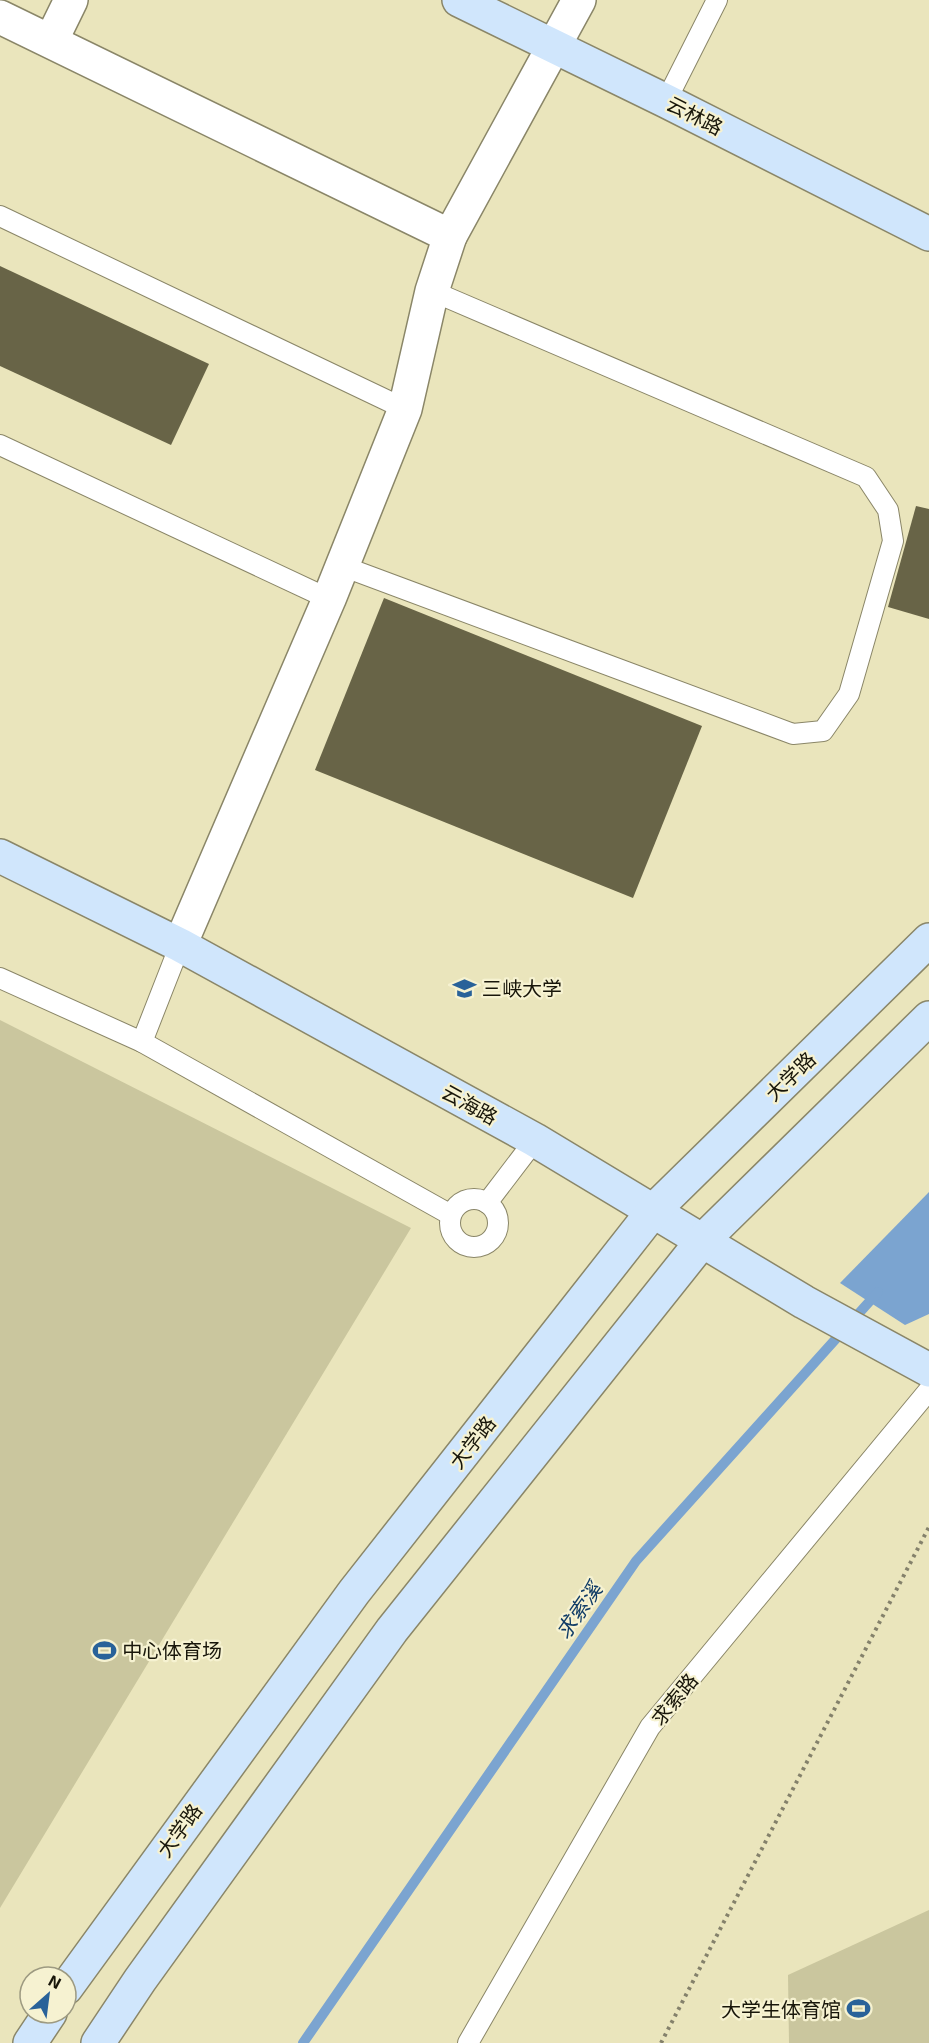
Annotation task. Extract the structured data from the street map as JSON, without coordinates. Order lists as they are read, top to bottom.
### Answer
{
  "streets": {
    "main road": ["云林路", "大学路", "云海路"],
    "lane": ["求索路"]
  },
  "crossings": [
    ["大学路", "云海路"]
  ],
  "water": ["求索溪"],
  "places": {
    "school or university": ["三峡大学"],
    "sports": ["中心体育场", "大学生体育馆"]
  },
  "north": "top right"
}
